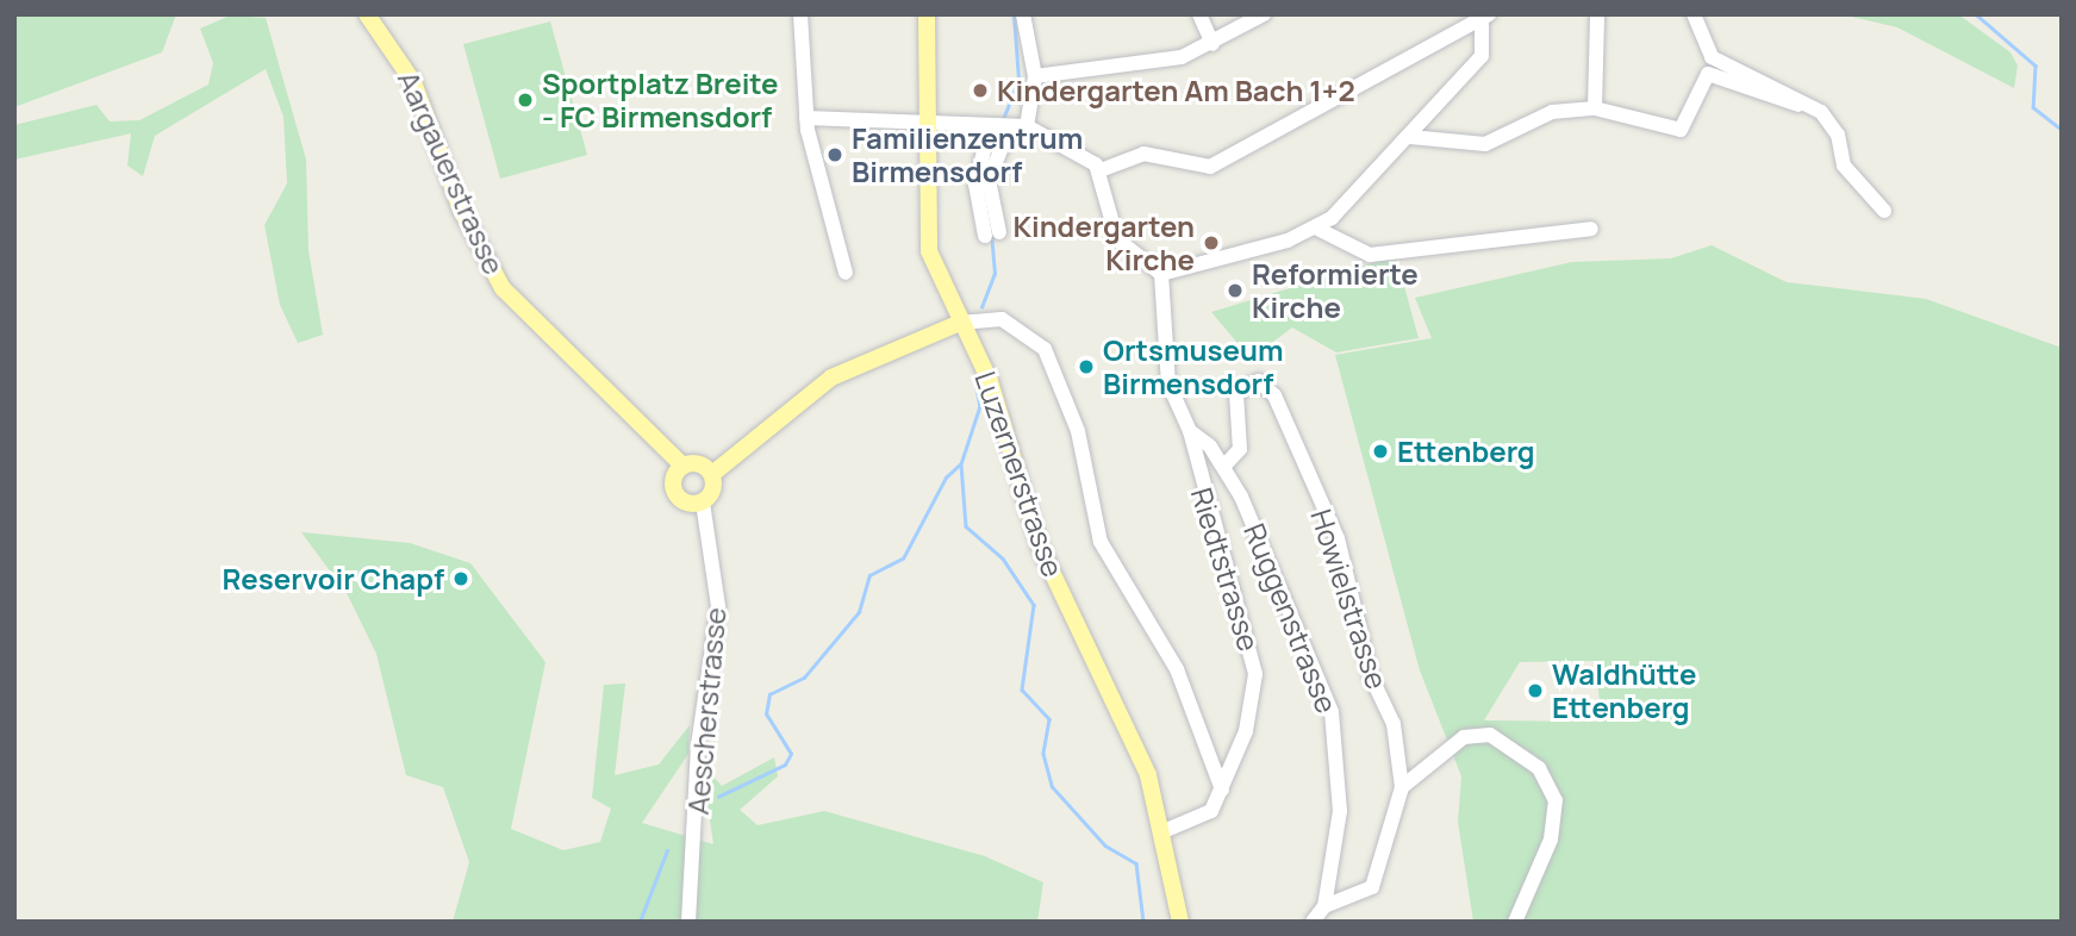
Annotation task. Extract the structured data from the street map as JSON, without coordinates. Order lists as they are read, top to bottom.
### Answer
{
  "streets": {
    "main road": ["Aargauerstrasse", "Luzernerstrasse"],
    "street": [
      "Riedtstrasse",
      "Howielstrasse",
      "Ruggenstrasse",
      "Aescherstrasse"
    ]
  },
  "crossings": [
    ["Aargauerstrasse", "Aescherstrasse"],
    ["Luzernerstrasse", "Riedtstrasse"],
    ["Riedtstrasse", "Ruggenstrasse"],
    ["Howielstrasse", "Ruggenstrasse"]
  ],
  "places": [
    "Kindergarten Am Bach 1+2",
    "Sportplatz Breite - FC Birmensdorf",
    "Familienzentrum Birmensdorf",
    "Kindergarten Kirche",
    "Reformierte Kirche",
    "Ortsmuseum Birmensdorf",
    "Ettenberg",
    "Reservoir Chapf",
    "Waldhütte Ettenberg"
  ]
}
